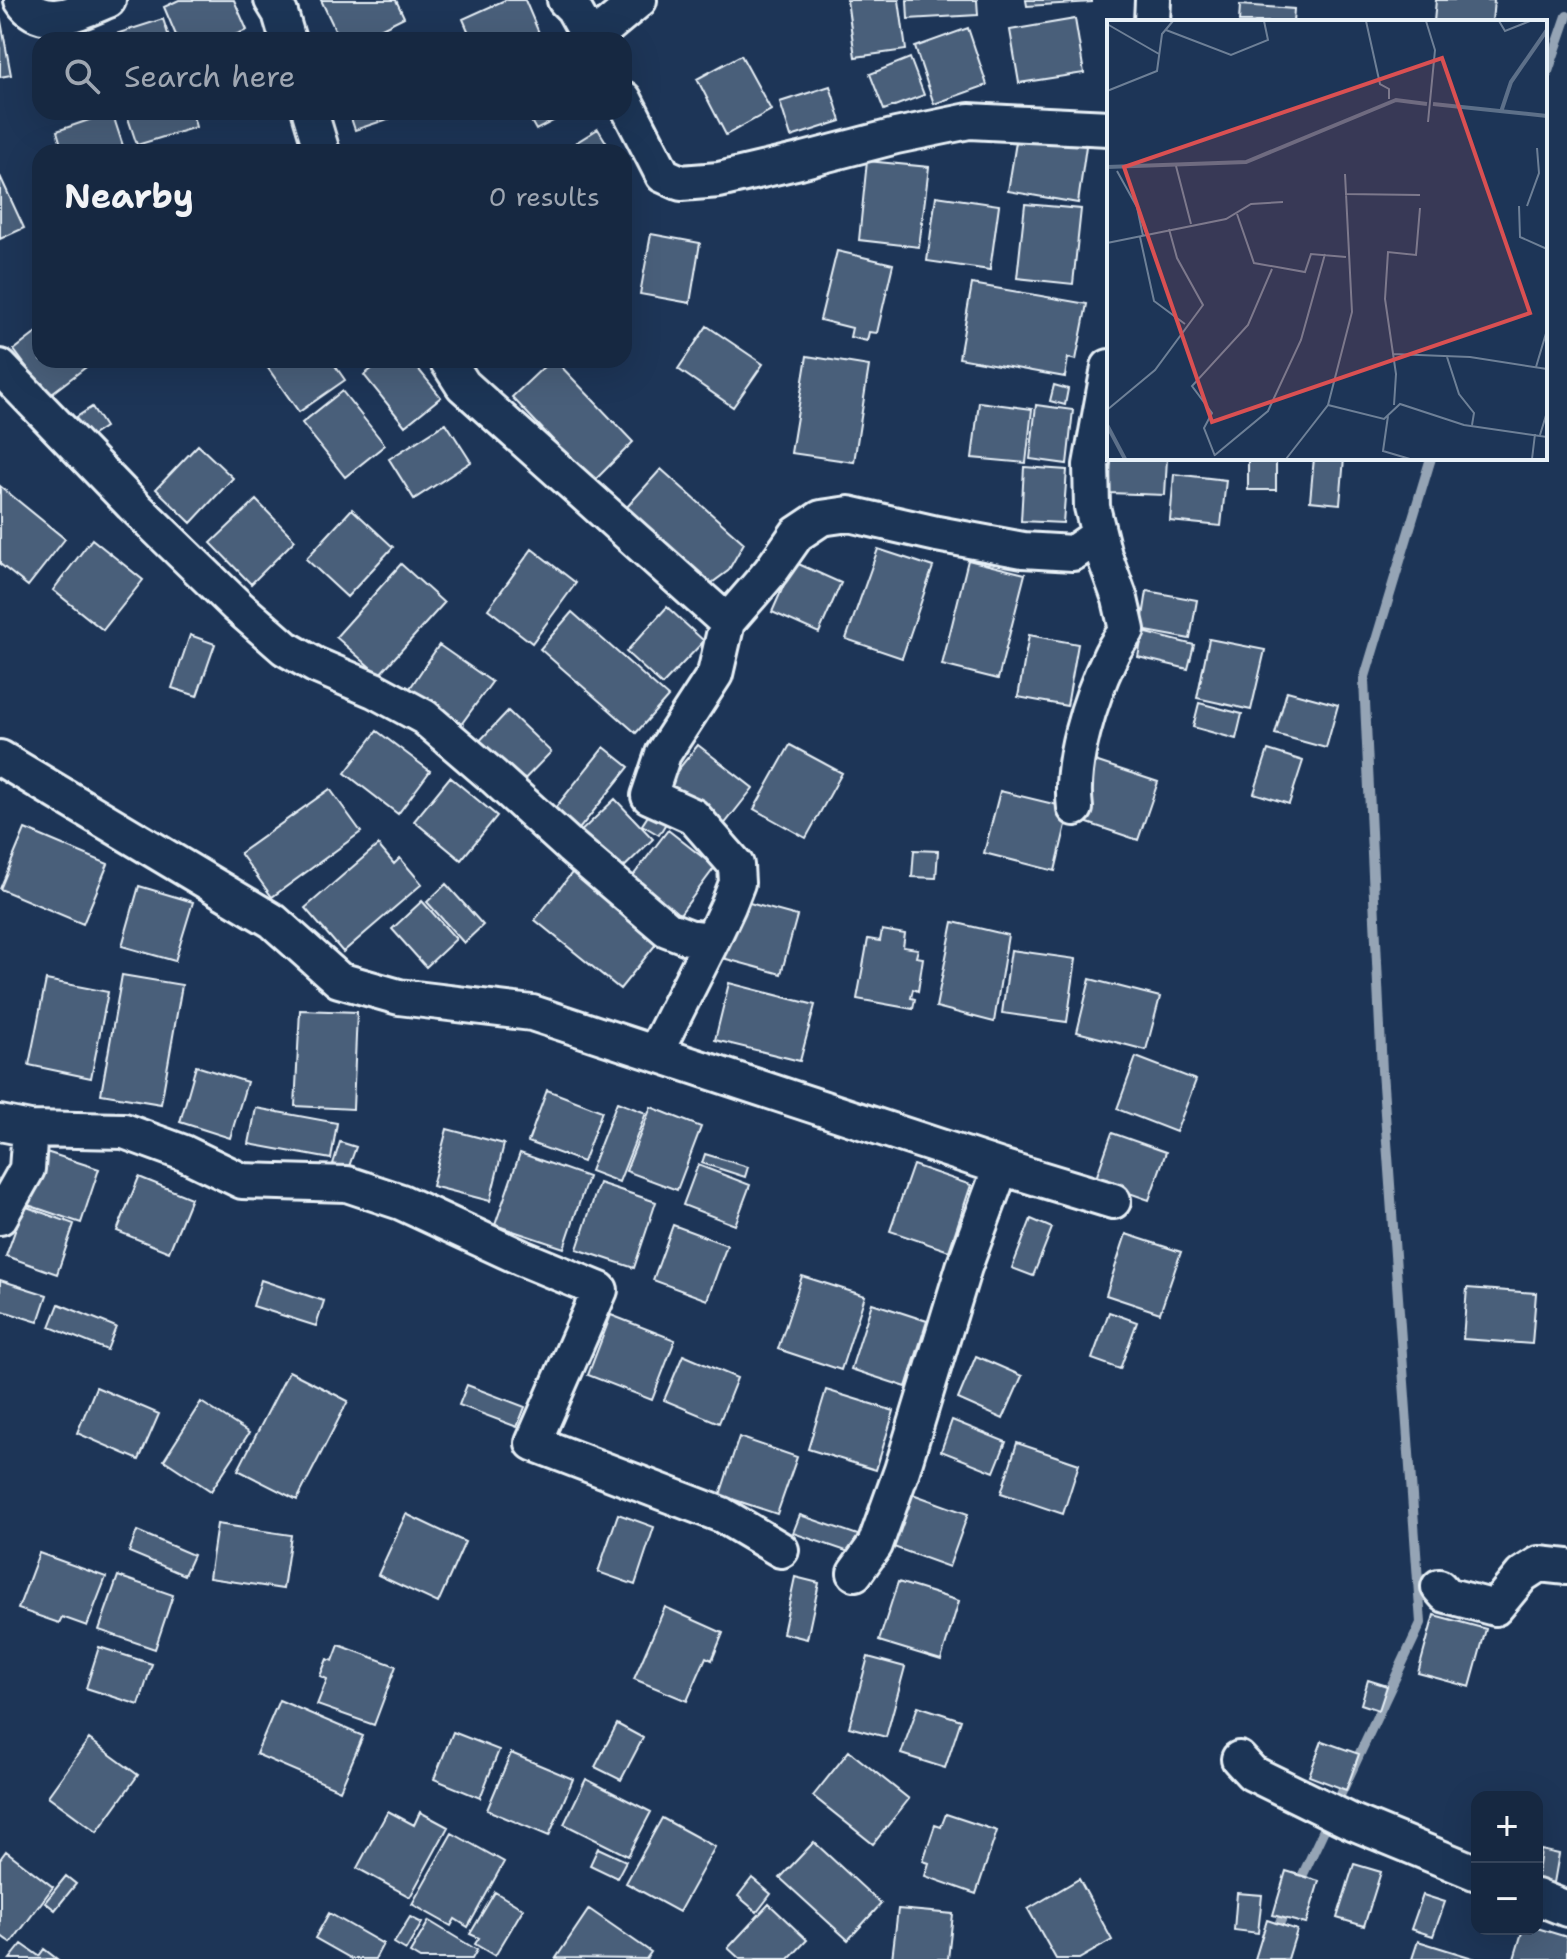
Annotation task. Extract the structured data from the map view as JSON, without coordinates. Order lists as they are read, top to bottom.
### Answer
{
  "page": {
    "search": "Search here",
    "heading": ["Nearby", "0 results"],
    "map_buttons": ["+", "−"]
  }
}
